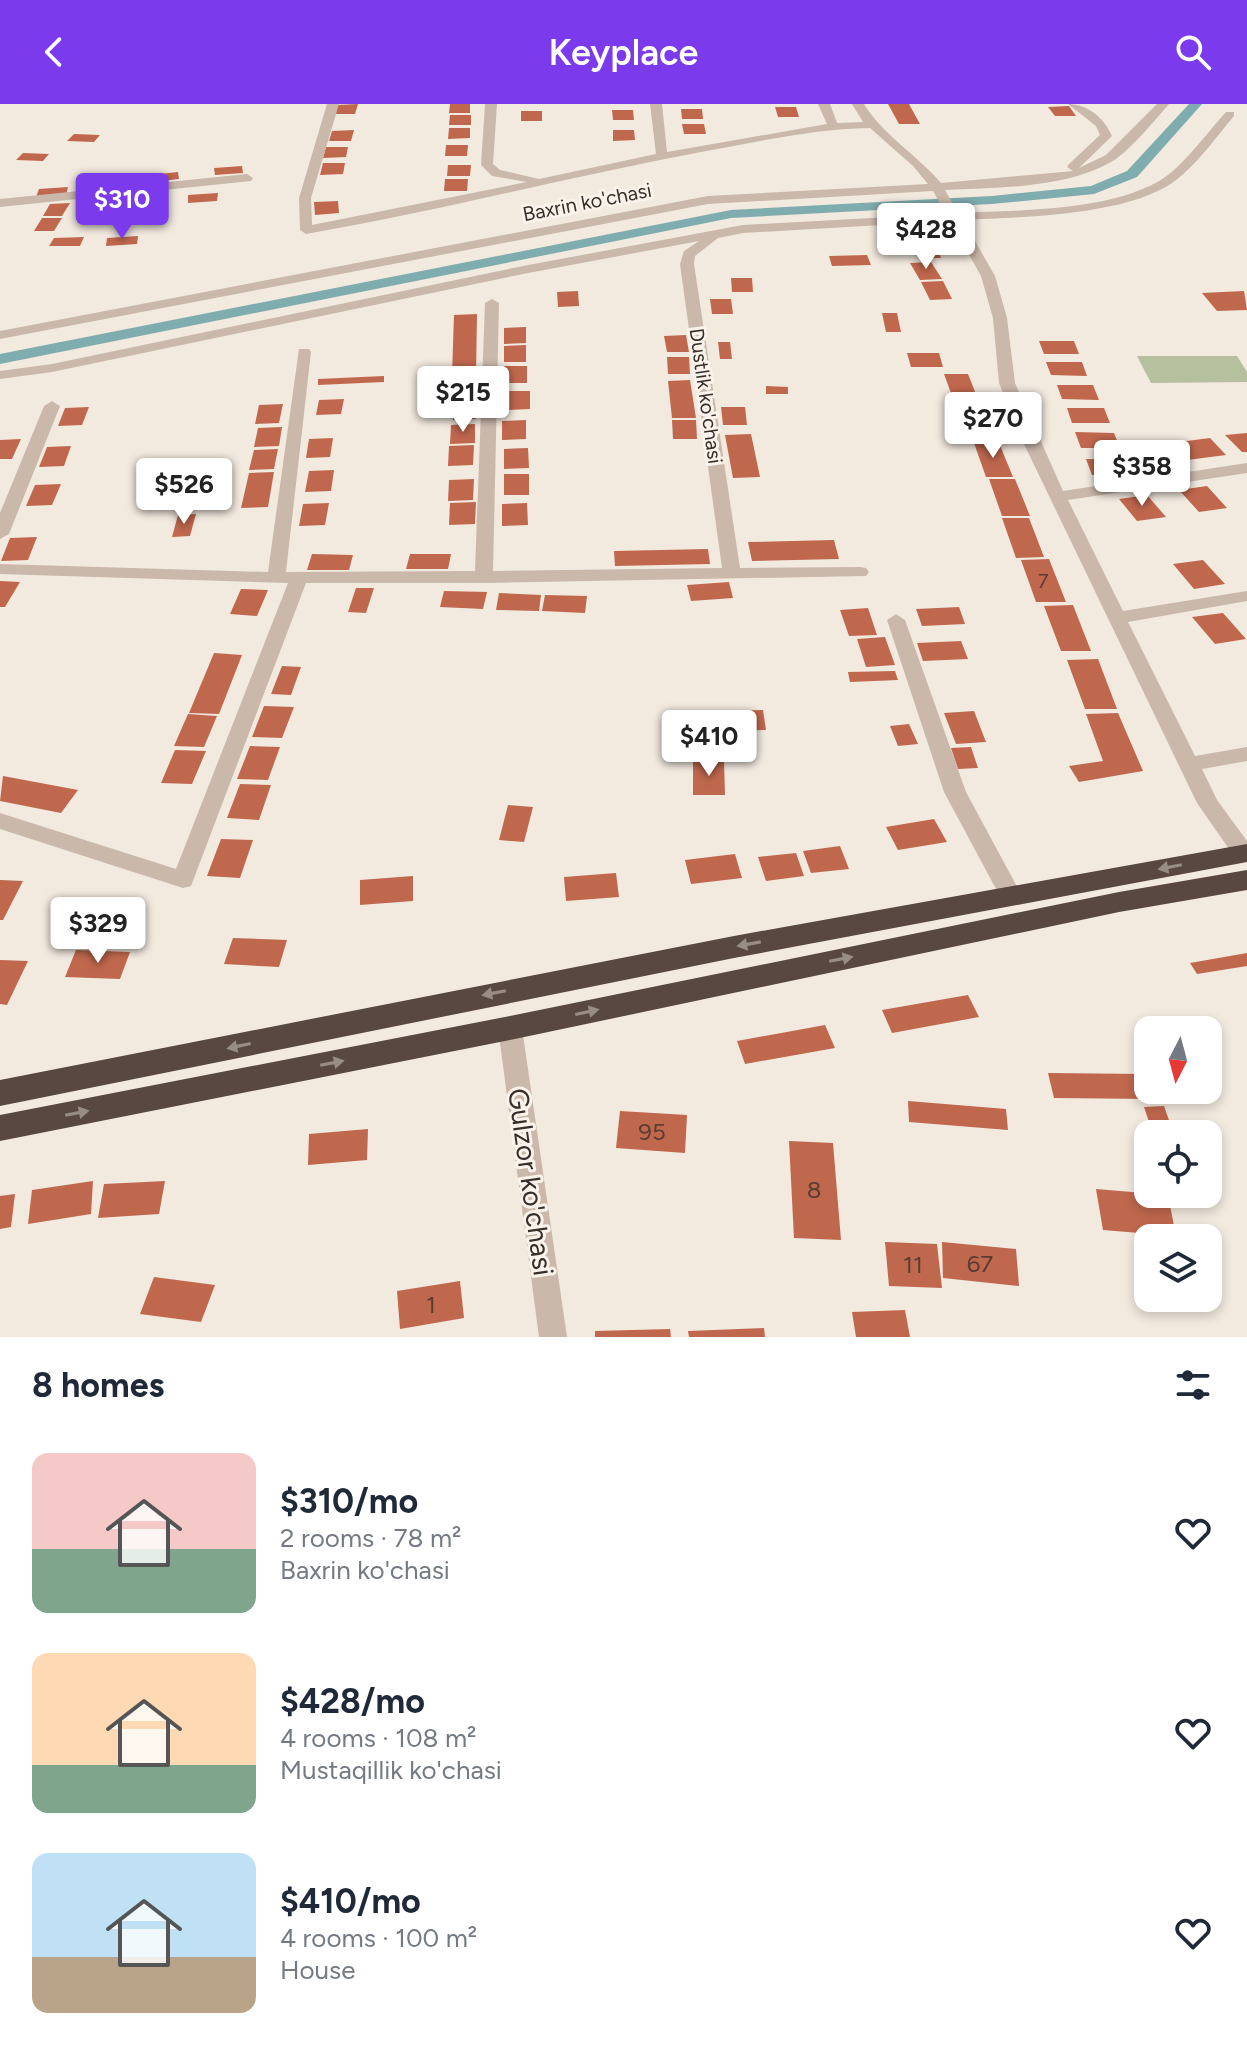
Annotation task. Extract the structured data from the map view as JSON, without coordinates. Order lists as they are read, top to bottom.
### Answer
{
  "streets": {
    "street": ["Baxrin ko'chasi", "Dustlik ko'chasi", "Gulzor ko'chasi"]
  },
  "house_numbers": [
    "7",
    "95",
    "8",
    "67",
    "11",
    "1"
  ],
  "north": "bottom",
  "page": {
    "header": "Keyplace",
    "price": [
      "$310",
      "$428",
      "$215",
      "$270",
      "$358",
      "$526",
      "$410",
      "$329"
    ],
    "heading": "8 homes",
    "list": [
      {
        "name": "$310/mo",
        "note": "2 rooms · 78 m² · Baxrin ko'chasi"
      },
      {
        "name": "$428/mo",
        "note": "4 rooms · 108 m² · Mustaqillik ko'chasi"
      },
      {
        "name": "$410/mo",
        "note": "4 rooms · 100 m² · House"
      }
    ]
  }
}
